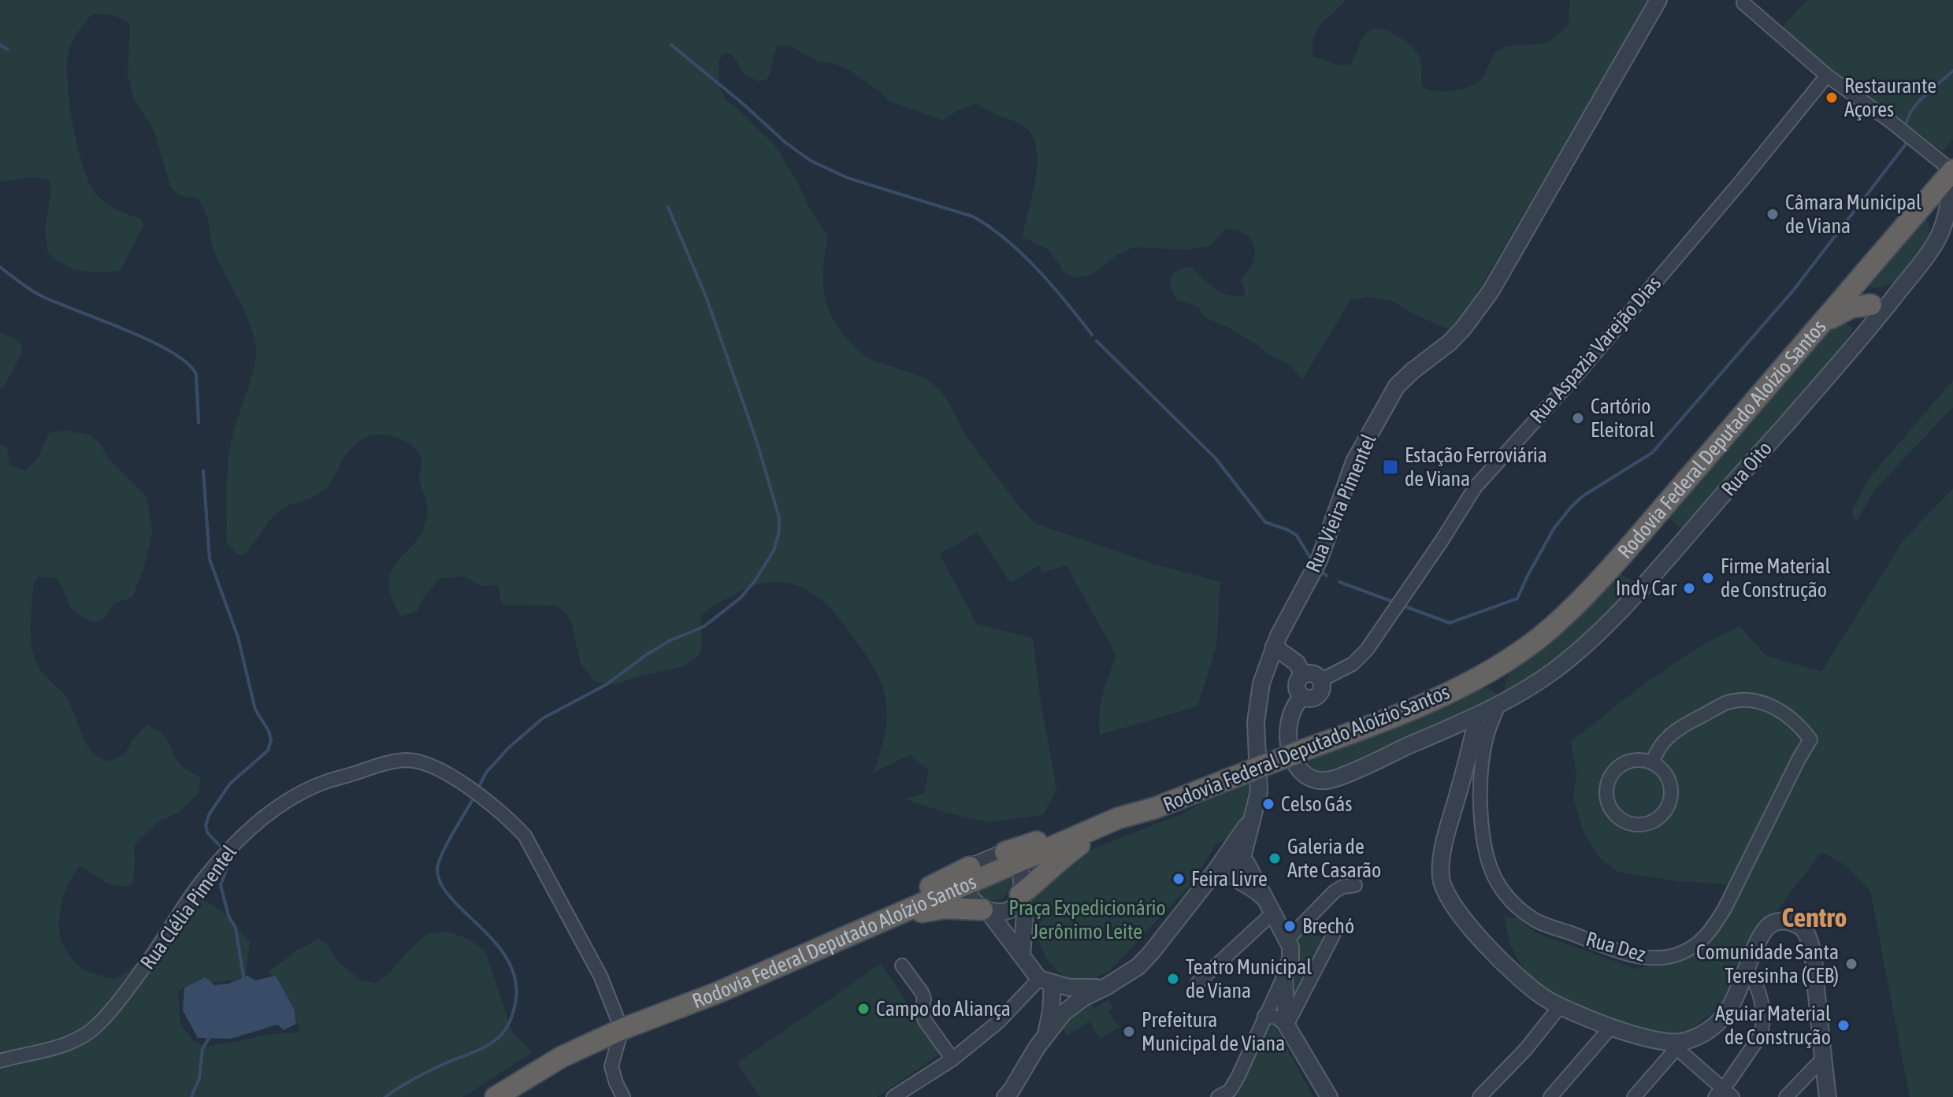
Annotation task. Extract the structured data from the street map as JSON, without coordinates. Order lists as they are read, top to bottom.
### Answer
{
  "streets": {
    "highway": ["Rodovia Federal Deputado Aloízio Santos"],
    "street": [
      "Rua Aspazia Varejão Dias",
      "Rua Oito",
      "Rua Vieira Pimentel",
      "Rua Clélia Pimentel",
      "Rua Dez"
    ]
  },
  "crossings": [
    ["Rua Aspazia Varejão Dias", "Rua Oito"],
    ["Rodovia Federal Deputado Aloízio Santos", "Rua Oito"],
    ["Rodovia Federal Deputado Aloízio Santos", "Rua Clélia Pimentel"],
    ["Rua Oito", "Rua Dez"]
  ],
  "districts": ["Centro"],
  "parks": ["Praça Expedicionário Jerônimo Leite"],
  "places": {
    "other": [
      "Restaurante Açores",
      "Câmara Municipal de Viana",
      "Cartório Eleitoral",
      "Firme Material de Construção",
      "Indy Car",
      "Celso Gás",
      "Galeria de Arte Casarão",
      "Feira Livre",
      "Brechó",
      "Comunidade Santa Teresinha (CEB)",
      "Teatro Municipal de Viana",
      "Campo do Aliança",
      "Aguiar Material de Construção",
      "Prefeitura Municipal de Viana"
    ],
    "transit": ["Estação Ferroviária de Viana"]
  }
}
